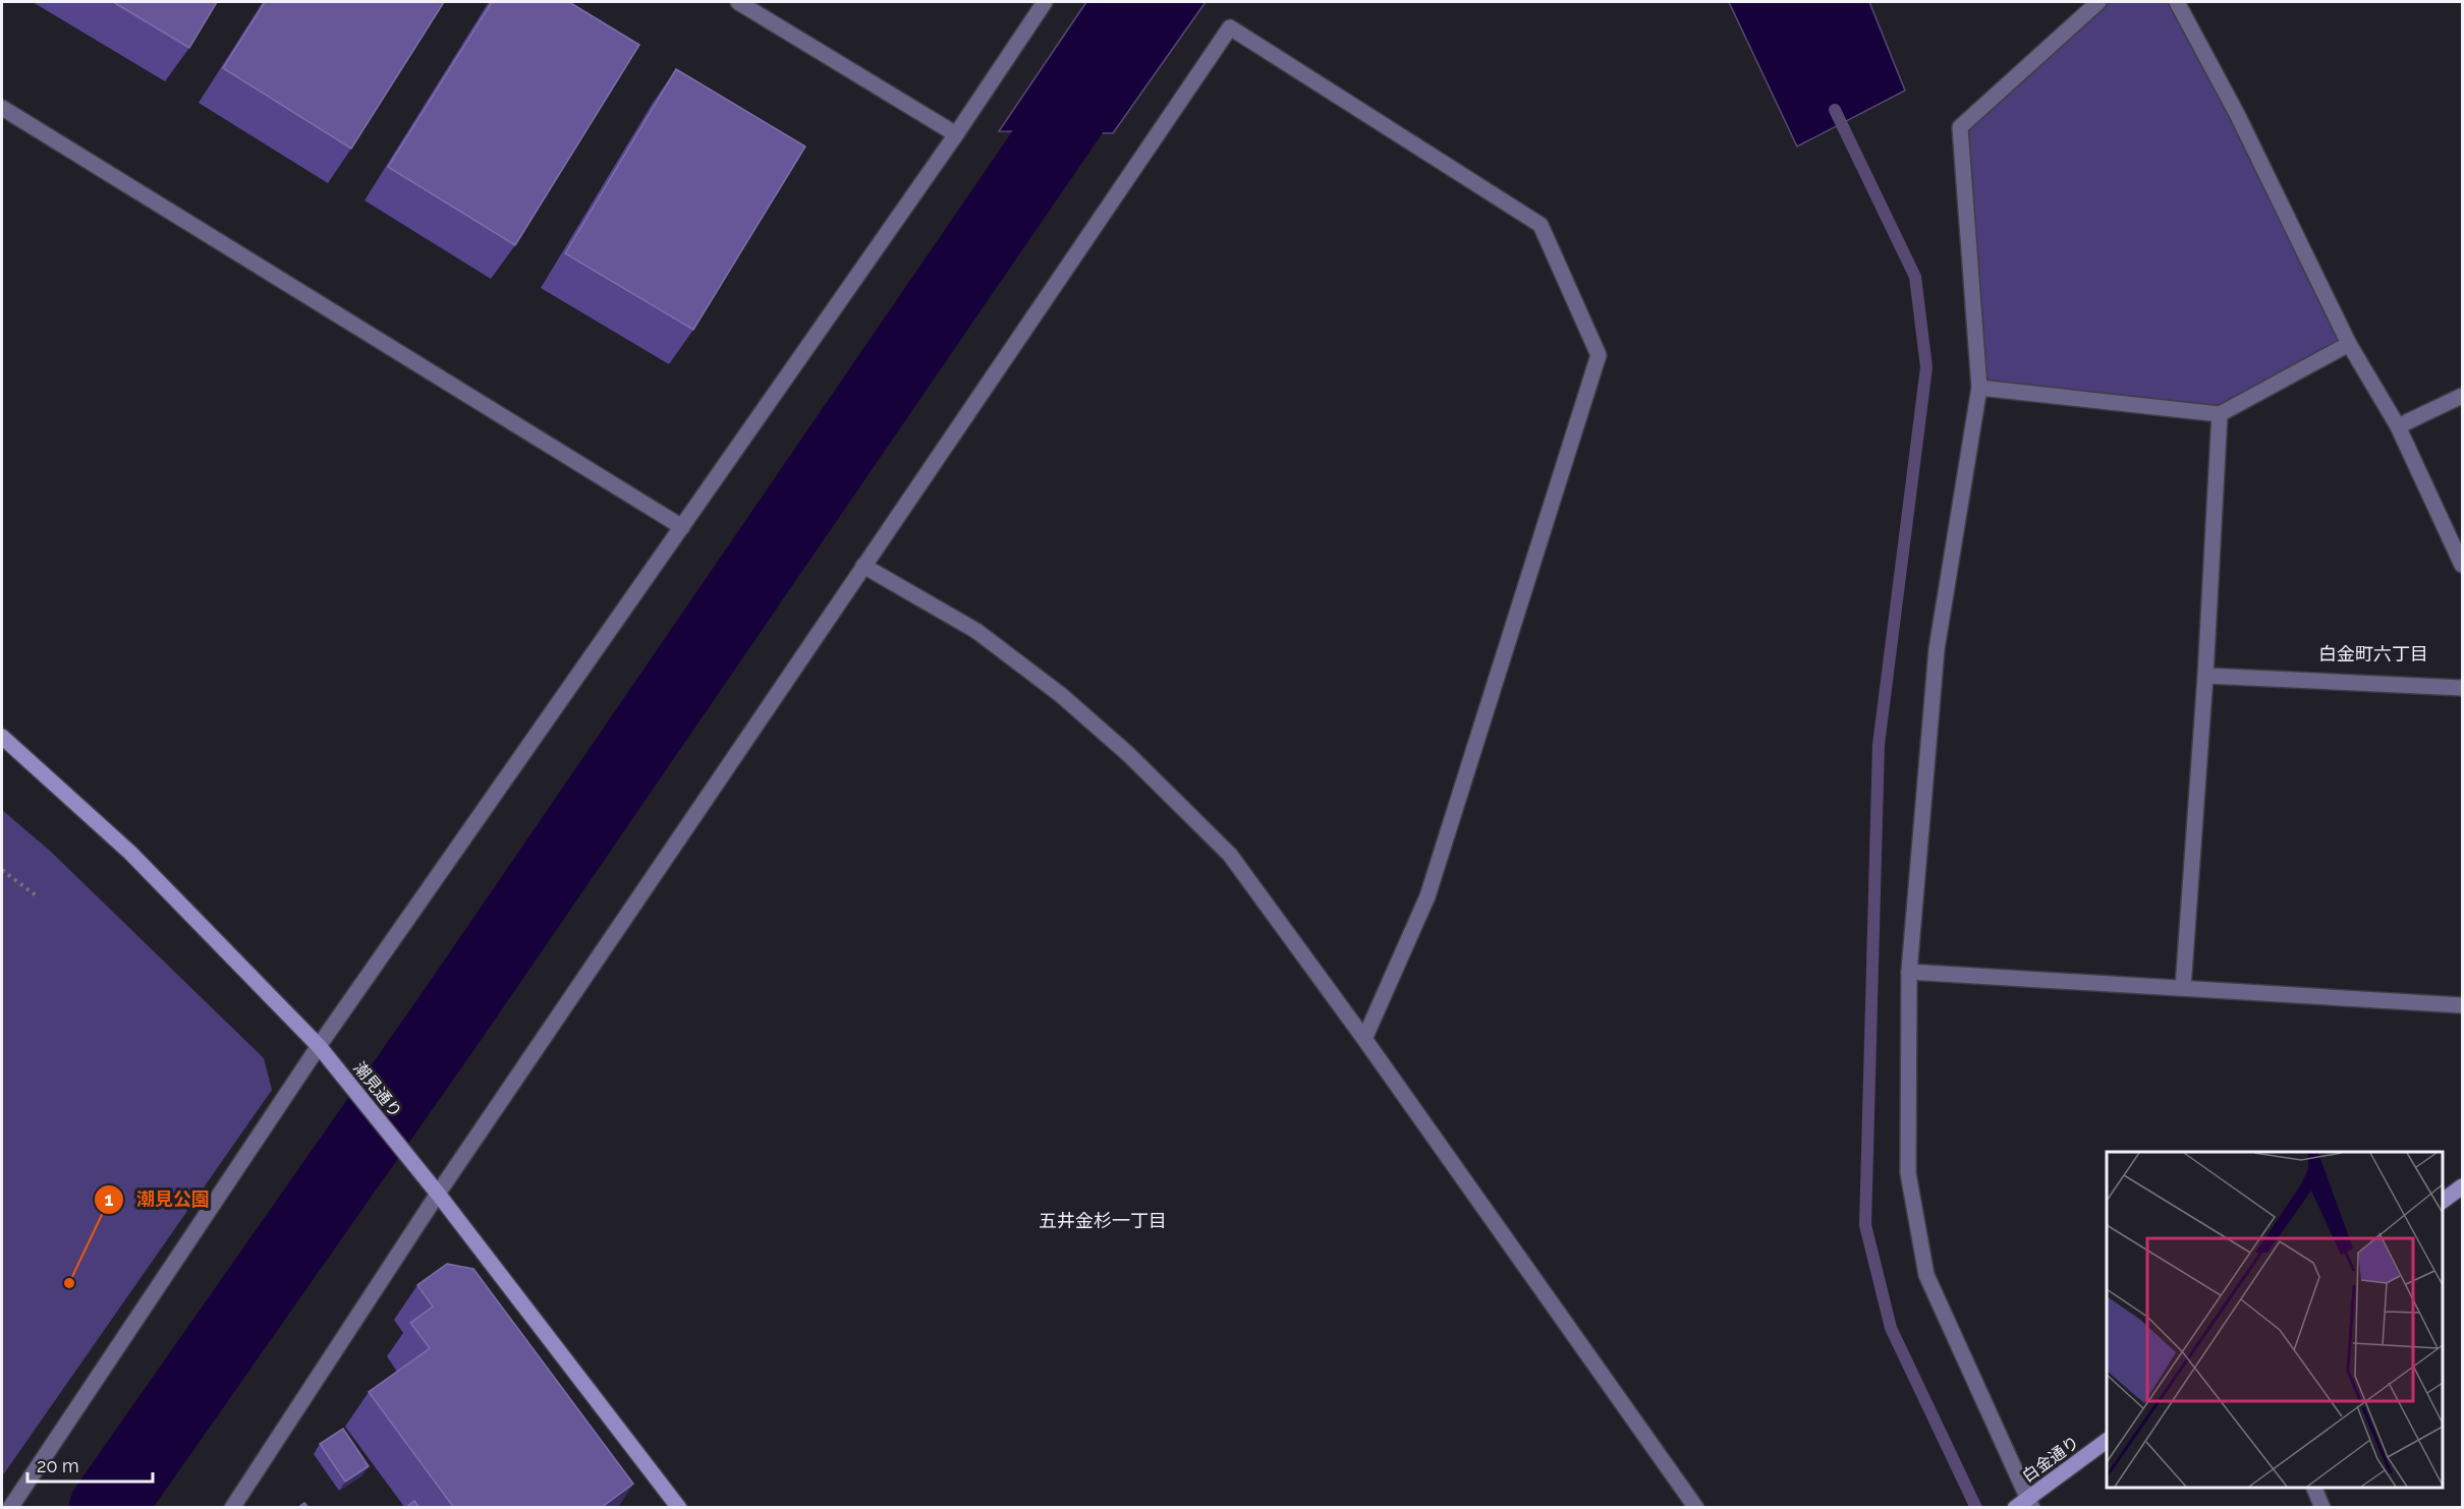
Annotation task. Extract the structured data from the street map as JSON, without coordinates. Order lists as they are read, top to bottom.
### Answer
{
  "streets": {
    "street": ["潮見通り", "白金通り"]
  },
  "districts": ["白金町六丁目", "五井金杉一丁目"],
  "places": ["潮見公園"],
  "scale_bar": "20 m"
}
